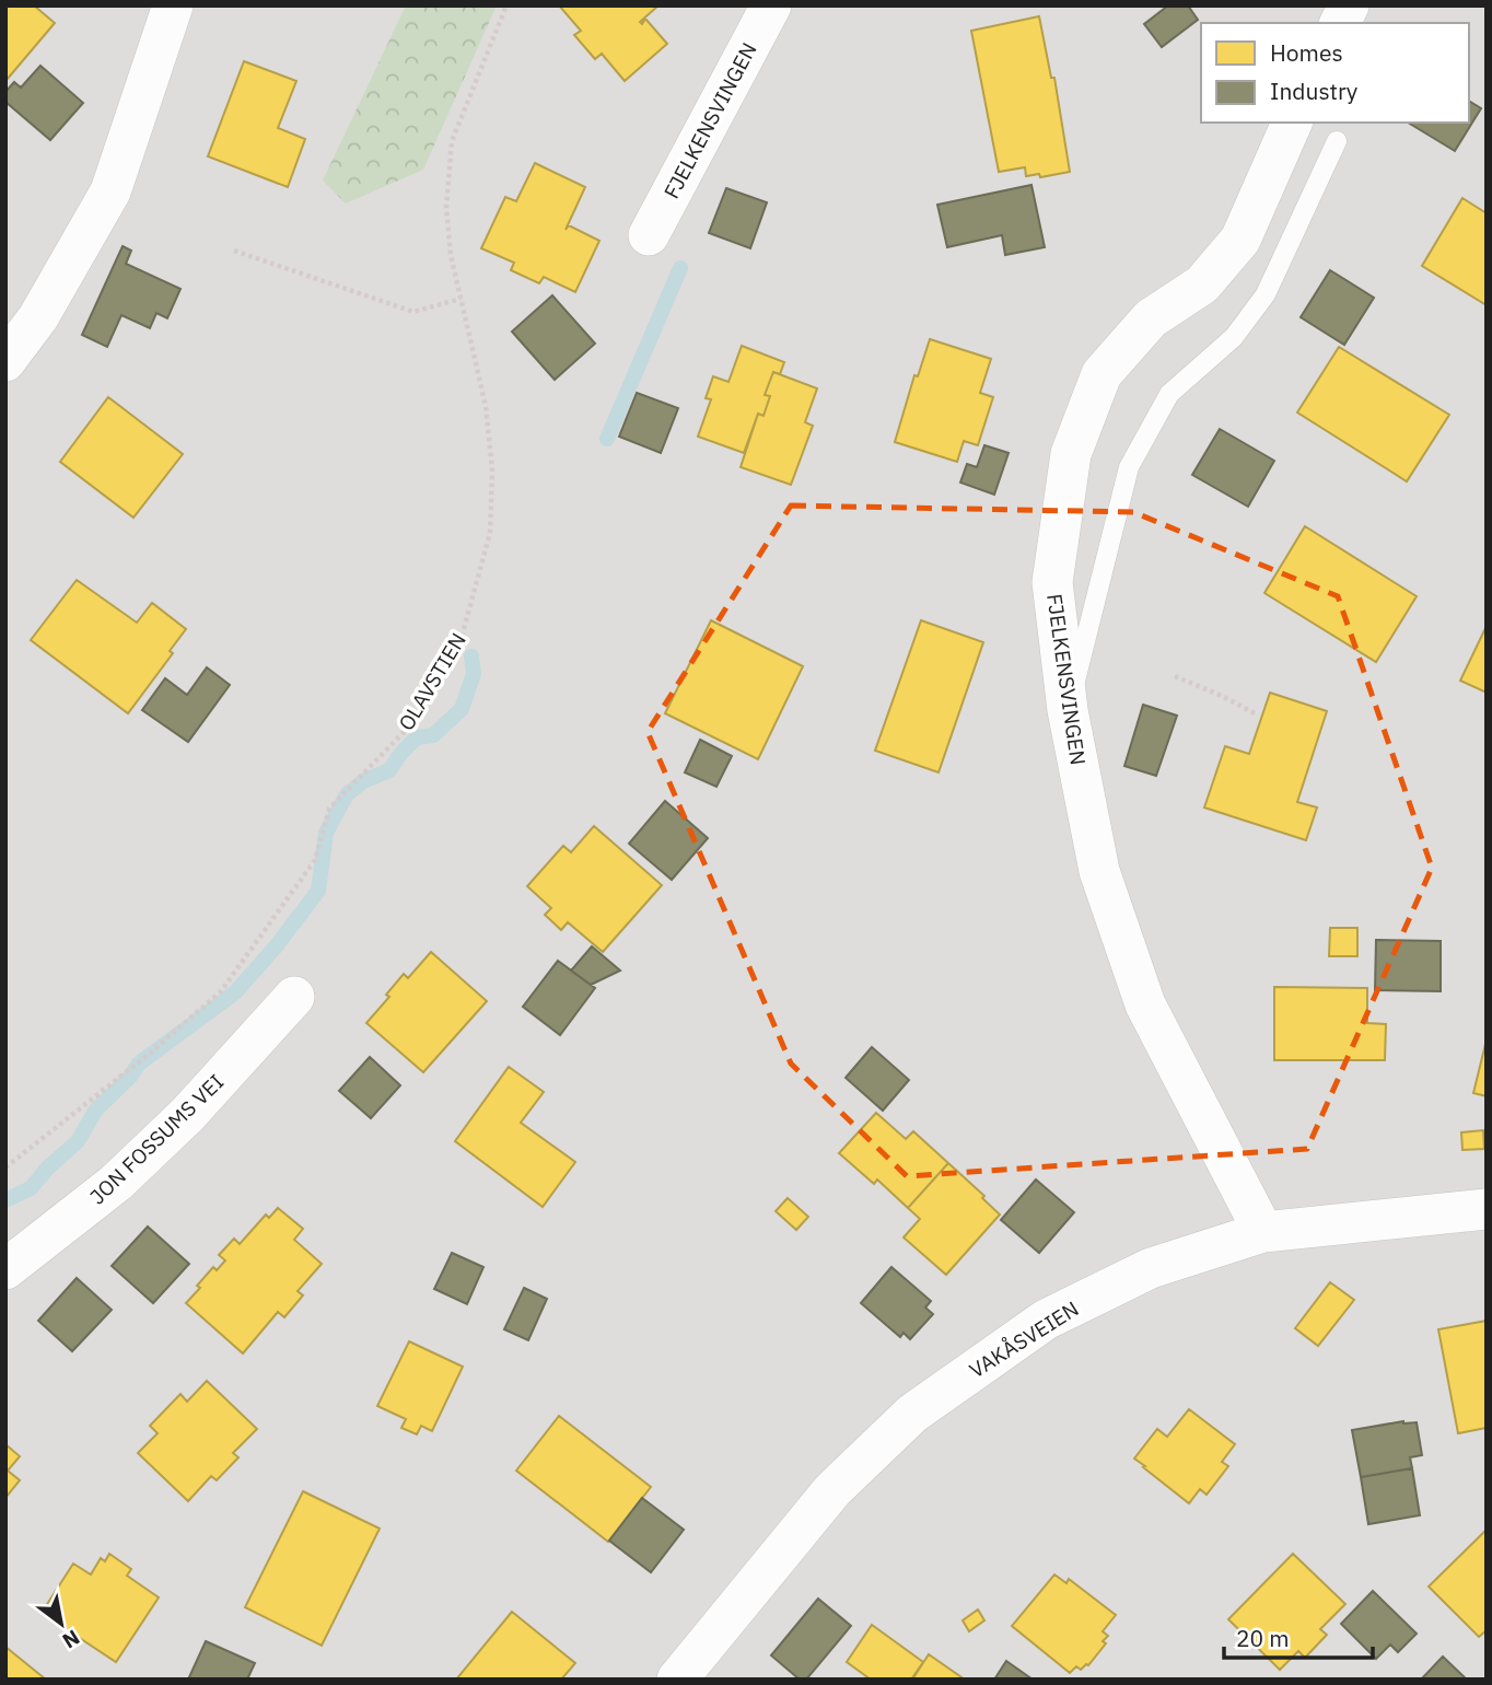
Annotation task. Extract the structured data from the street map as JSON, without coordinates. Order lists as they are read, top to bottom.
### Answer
{
  "streets": {
    "street": ["FJELKENSVINGEN", "JON FOSSUMS VEI", "VAKÅSVEIEN"],
    "path": ["OLAVSTIEN"]
  },
  "crossings": [
    ["FJELKENSVINGEN", "VAKÅSVEIEN"]
  ],
  "legend": ["Homes", "Industry"],
  "scale_bar": "20 m",
  "north": "bottom right"
}
